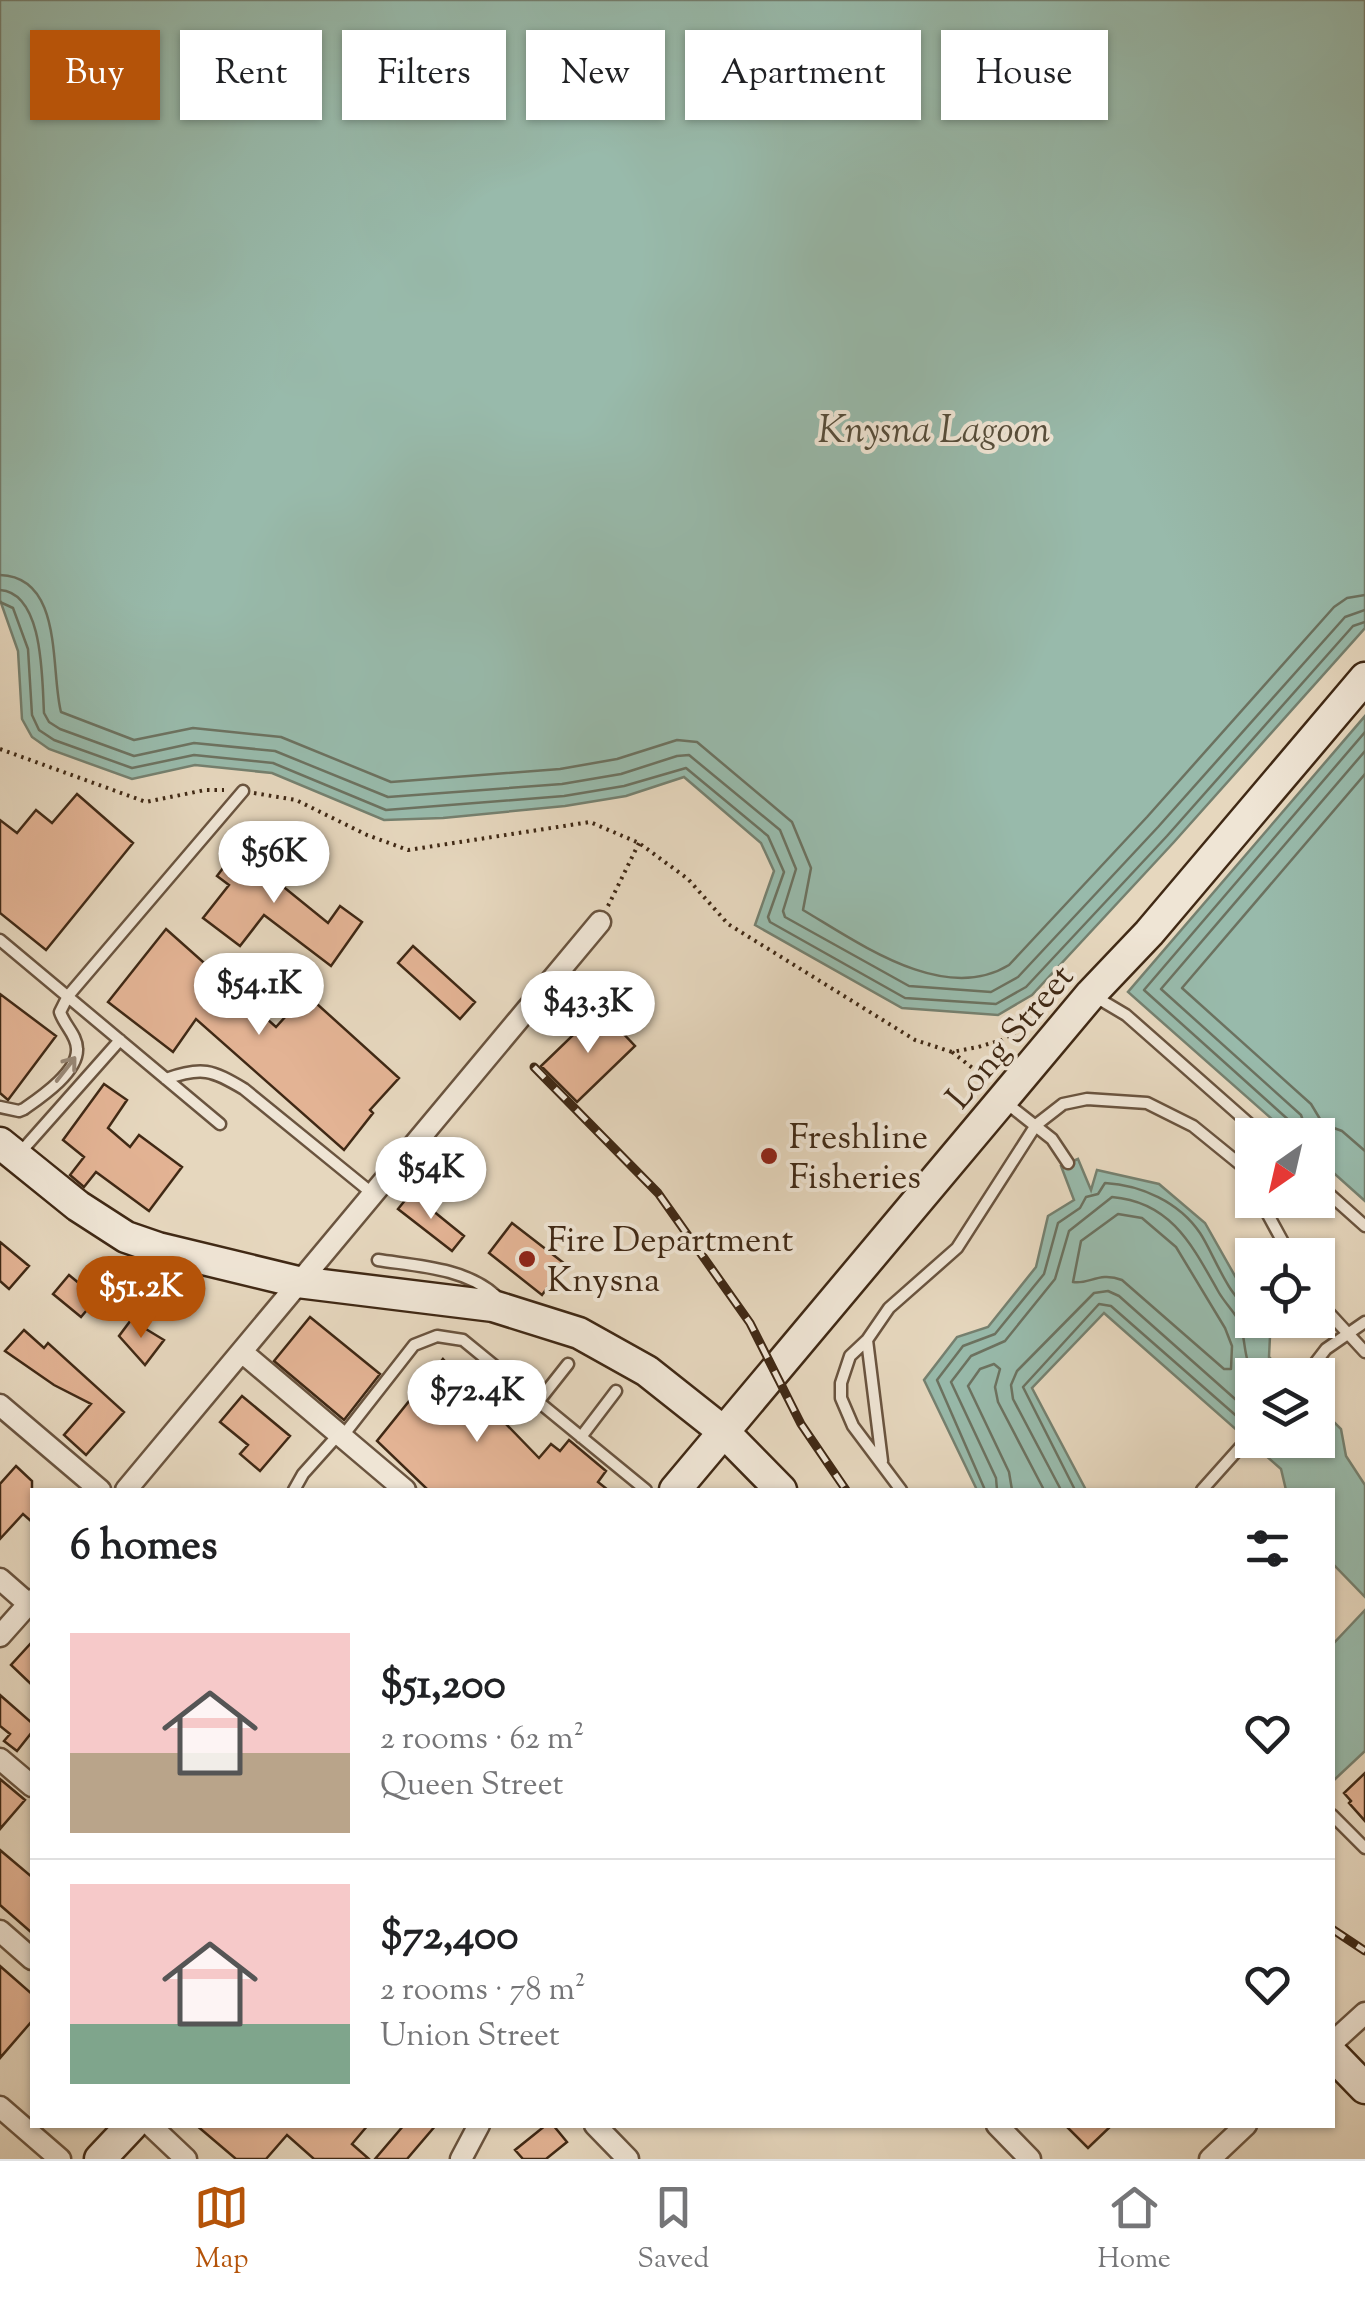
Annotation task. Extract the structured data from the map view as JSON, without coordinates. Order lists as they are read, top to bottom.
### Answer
{
  "streets": {
    "street": ["Long Street"]
  },
  "water": ["Knysna Lagoon"],
  "places": ["Freshline Fisheries", "Fire Department Knysna"],
  "north": "bottom left",
  "page": {
    "chip": [
      "Buy",
      "Rent",
      "Filters",
      "New",
      "Apartment",
      "House"
    ],
    "price": [
      "$56K",
      "$54.1K",
      "$43.3K",
      "$54K",
      "$51.2K",
      "$72.4K"
    ],
    "heading": "6 homes",
    "list": [
      {
        "name": "$51,200",
        "note": "2 rooms · 62 m² · Queen Street"
      },
      {
        "name": "$72,400",
        "note": "2 rooms · 78 m² · Union Street"
      }
    ],
    "tabs": ["Map", "Saved", "Home"]
  }
}
